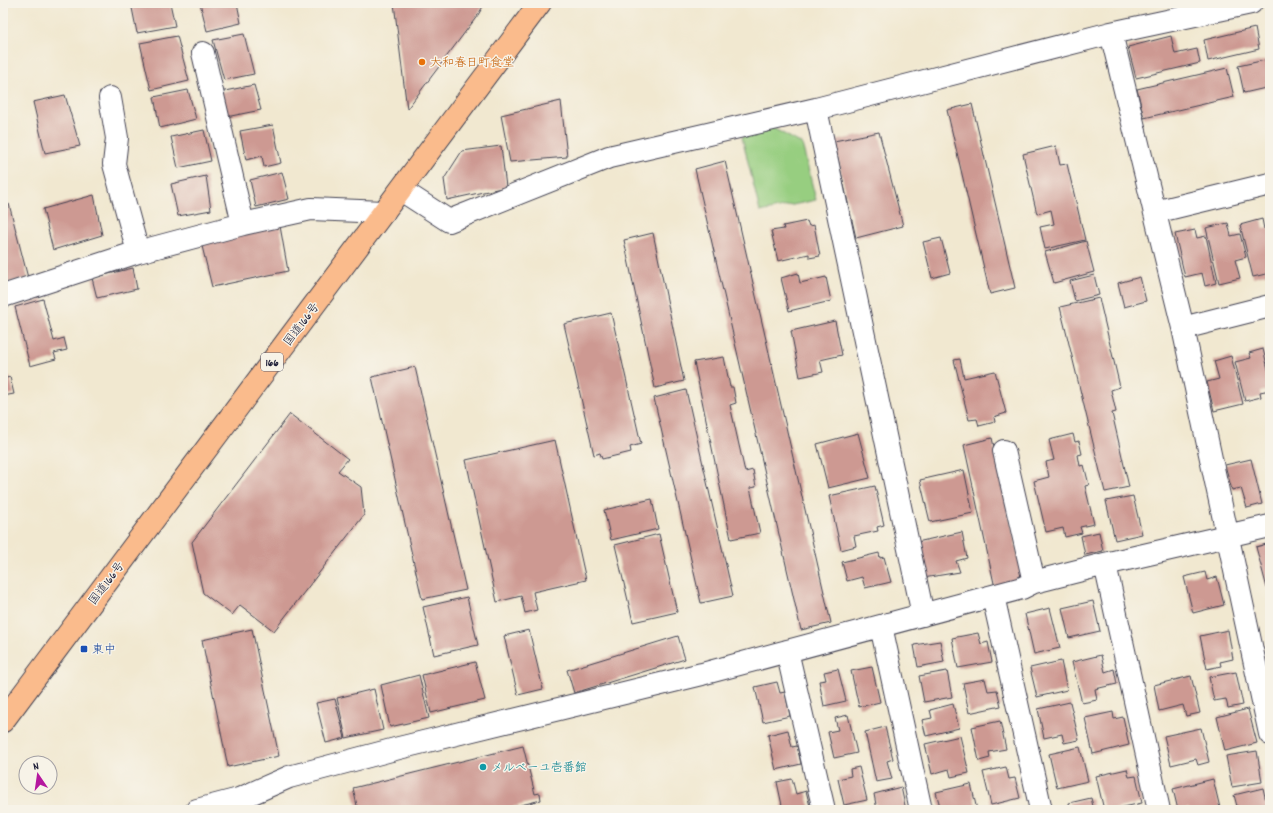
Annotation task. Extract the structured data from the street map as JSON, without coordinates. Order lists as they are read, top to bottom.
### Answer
{
  "streets": {
    "highway": ["国道166号", "166"]
  },
  "places": {
    "other": ["大和春日町食堂", "メルベーユ壱番館"],
    "transit": ["東中"]
  },
  "north": "top"
}
